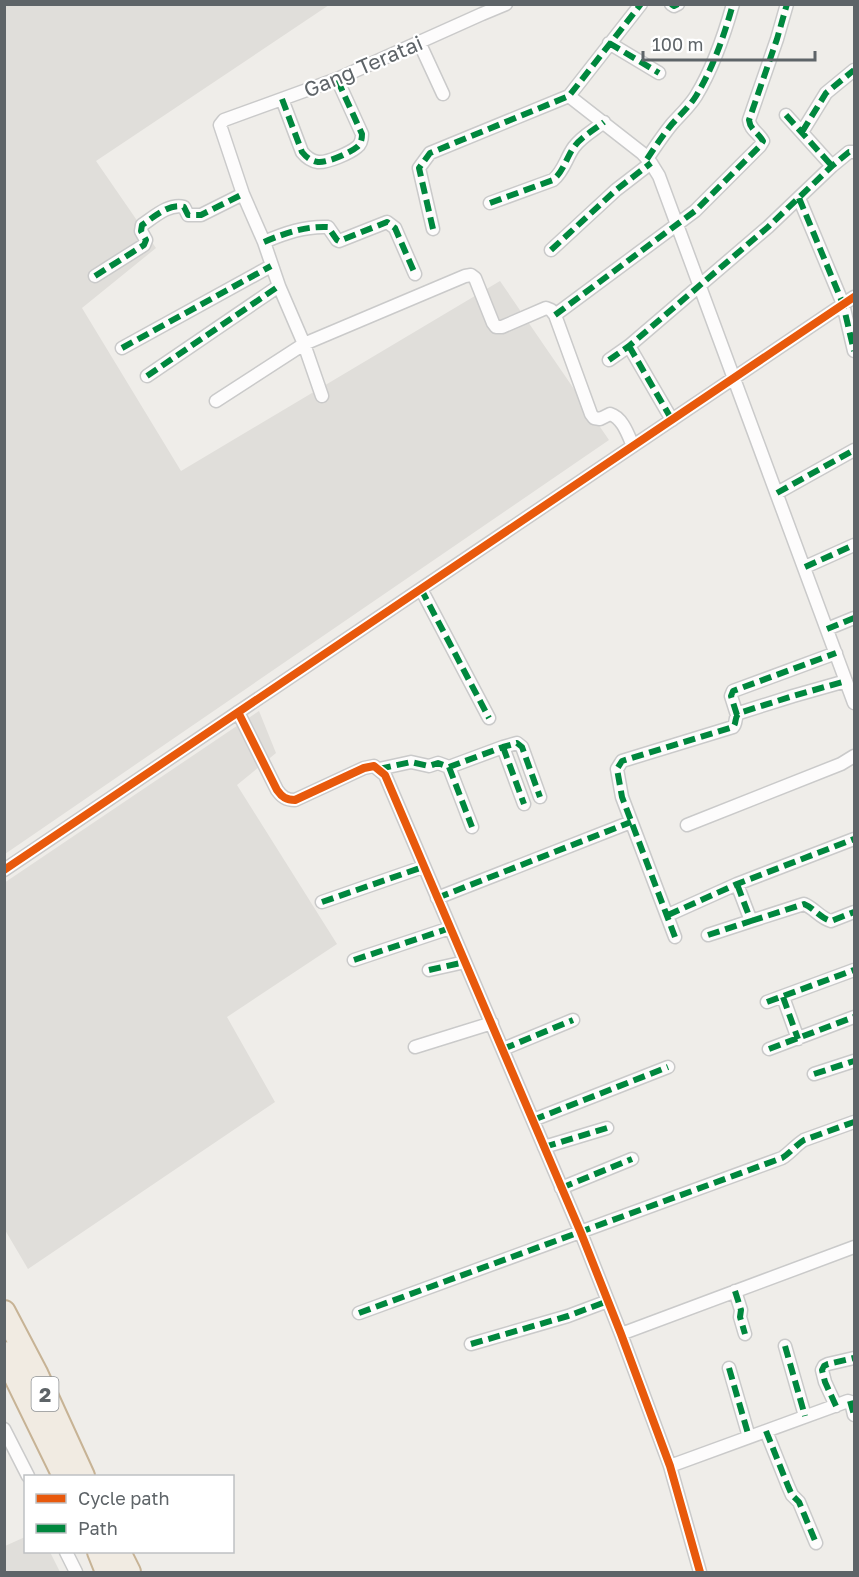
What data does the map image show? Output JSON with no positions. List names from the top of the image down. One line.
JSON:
{"streets":{"highway":["2"],"street":["Gang Teratai"]},"legend":["Cycle path","Path"],"scale_bar":"100 m"}
